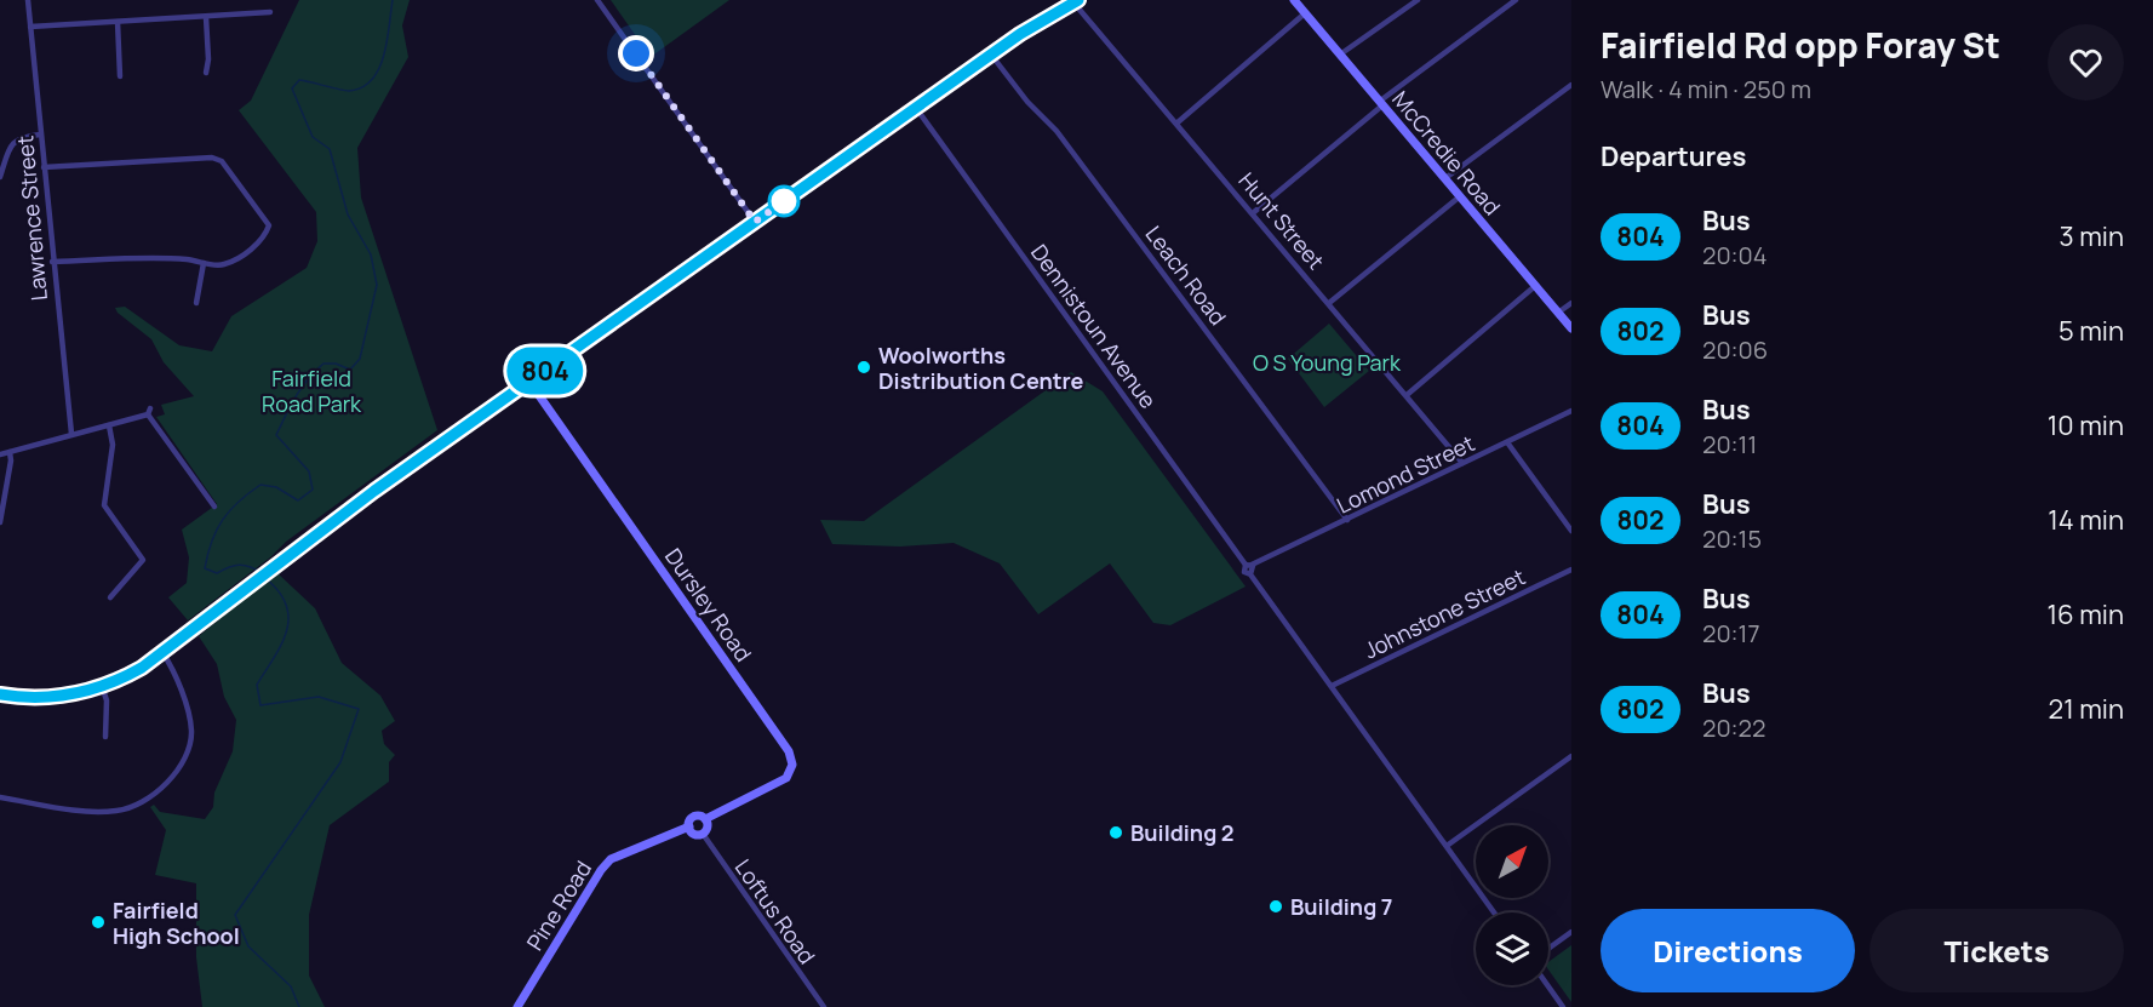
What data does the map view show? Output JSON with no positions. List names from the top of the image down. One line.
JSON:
{"streets":{"main road":["McCredie Road","Dursley Road","Pine Road"],"street":["Lawrence Street","Hunt Street","Leach Road","Dennistoun Avenue","Lomond Street","Johnstone Street","Loftus Road"]},"crossings":[["Hunt Street","Lomond Street"],["Leach Road","Lomond Street"],["Dennistoun Avenue","Lomond Street"],["Dursley Road","Pine Road"],["Dursley Road","Loftus Road"],["Pine Road","Loftus Road"]],"parks":["O S Young Park","Fairfield Road Park"],"places":["Woolworths Distribution Centre","Building 2","Building 7","Fairfield High School"],"lines":["bus line 804"],"north":"top right","page":{"on_map":"804","heading":[["Fairfield Rd opp Foray St","Walk · 4 min · 250 m"],"Departures"],"list":[{"mark":"804","name":"Bus","note":"20:04","value":"3 min"},{"mark":"802","name":"Bus","note":"20:06","value":"5 min"},{"mark":"804","name":"Bus","note":"20:11","value":"10 min"},{"mark":"802","name":"Bus","note":"20:15","value":"14 min"},{"mark":"804","name":"Bus","note":"20:17","value":"16 min"},{"mark":"802","name":"Bus","note":"20:22","value":"21 min"}],"buttons":["Directions","Tickets"]}}
